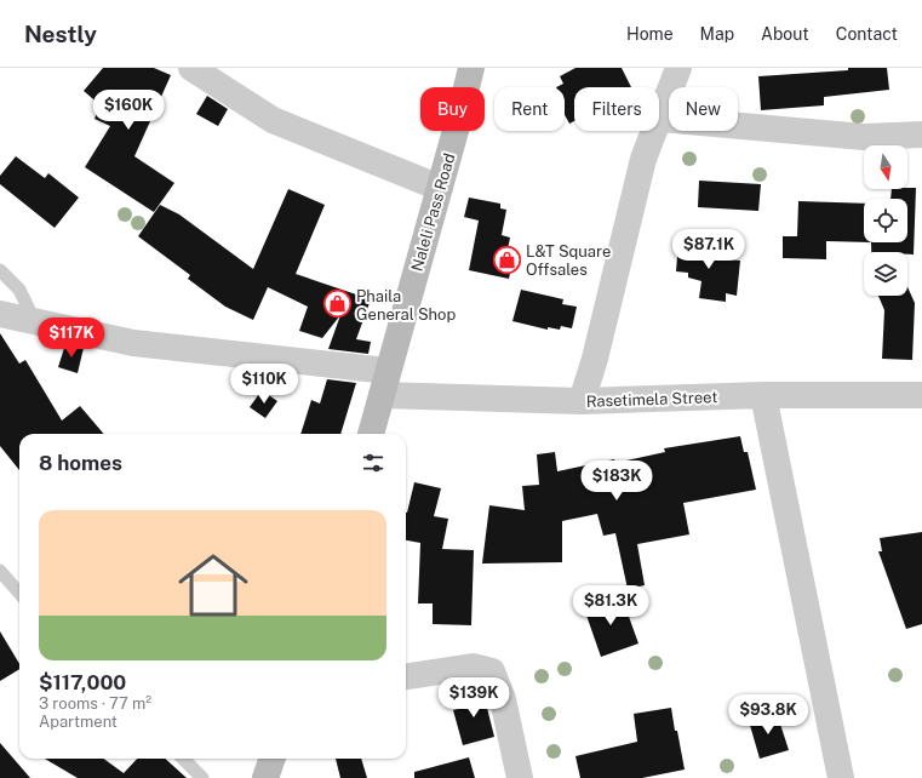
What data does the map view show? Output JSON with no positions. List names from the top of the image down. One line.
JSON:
{"streets":{"main road":["Naleli Pass Road"],"street":["Rasetimela Street"]},"crossings":[["Naleli Pass Road","Rasetimela Street"]],"places":{"shop":["L&T Square Offsales","Phaila General Shop"]},"north":"bottom","page":{"header":"Nestly","nav":["Home","Map","About","Contact"],"chip":["Buy","Rent","Filters","New"],"price":["$160K","$87.1K","$117K","$110K","$183K","$81.3K","$139K","$93.8K"],"heading":"8 homes","list":[{"name":"$117,000","note":"3 rooms · 77 m² · Apartment"}]}}
